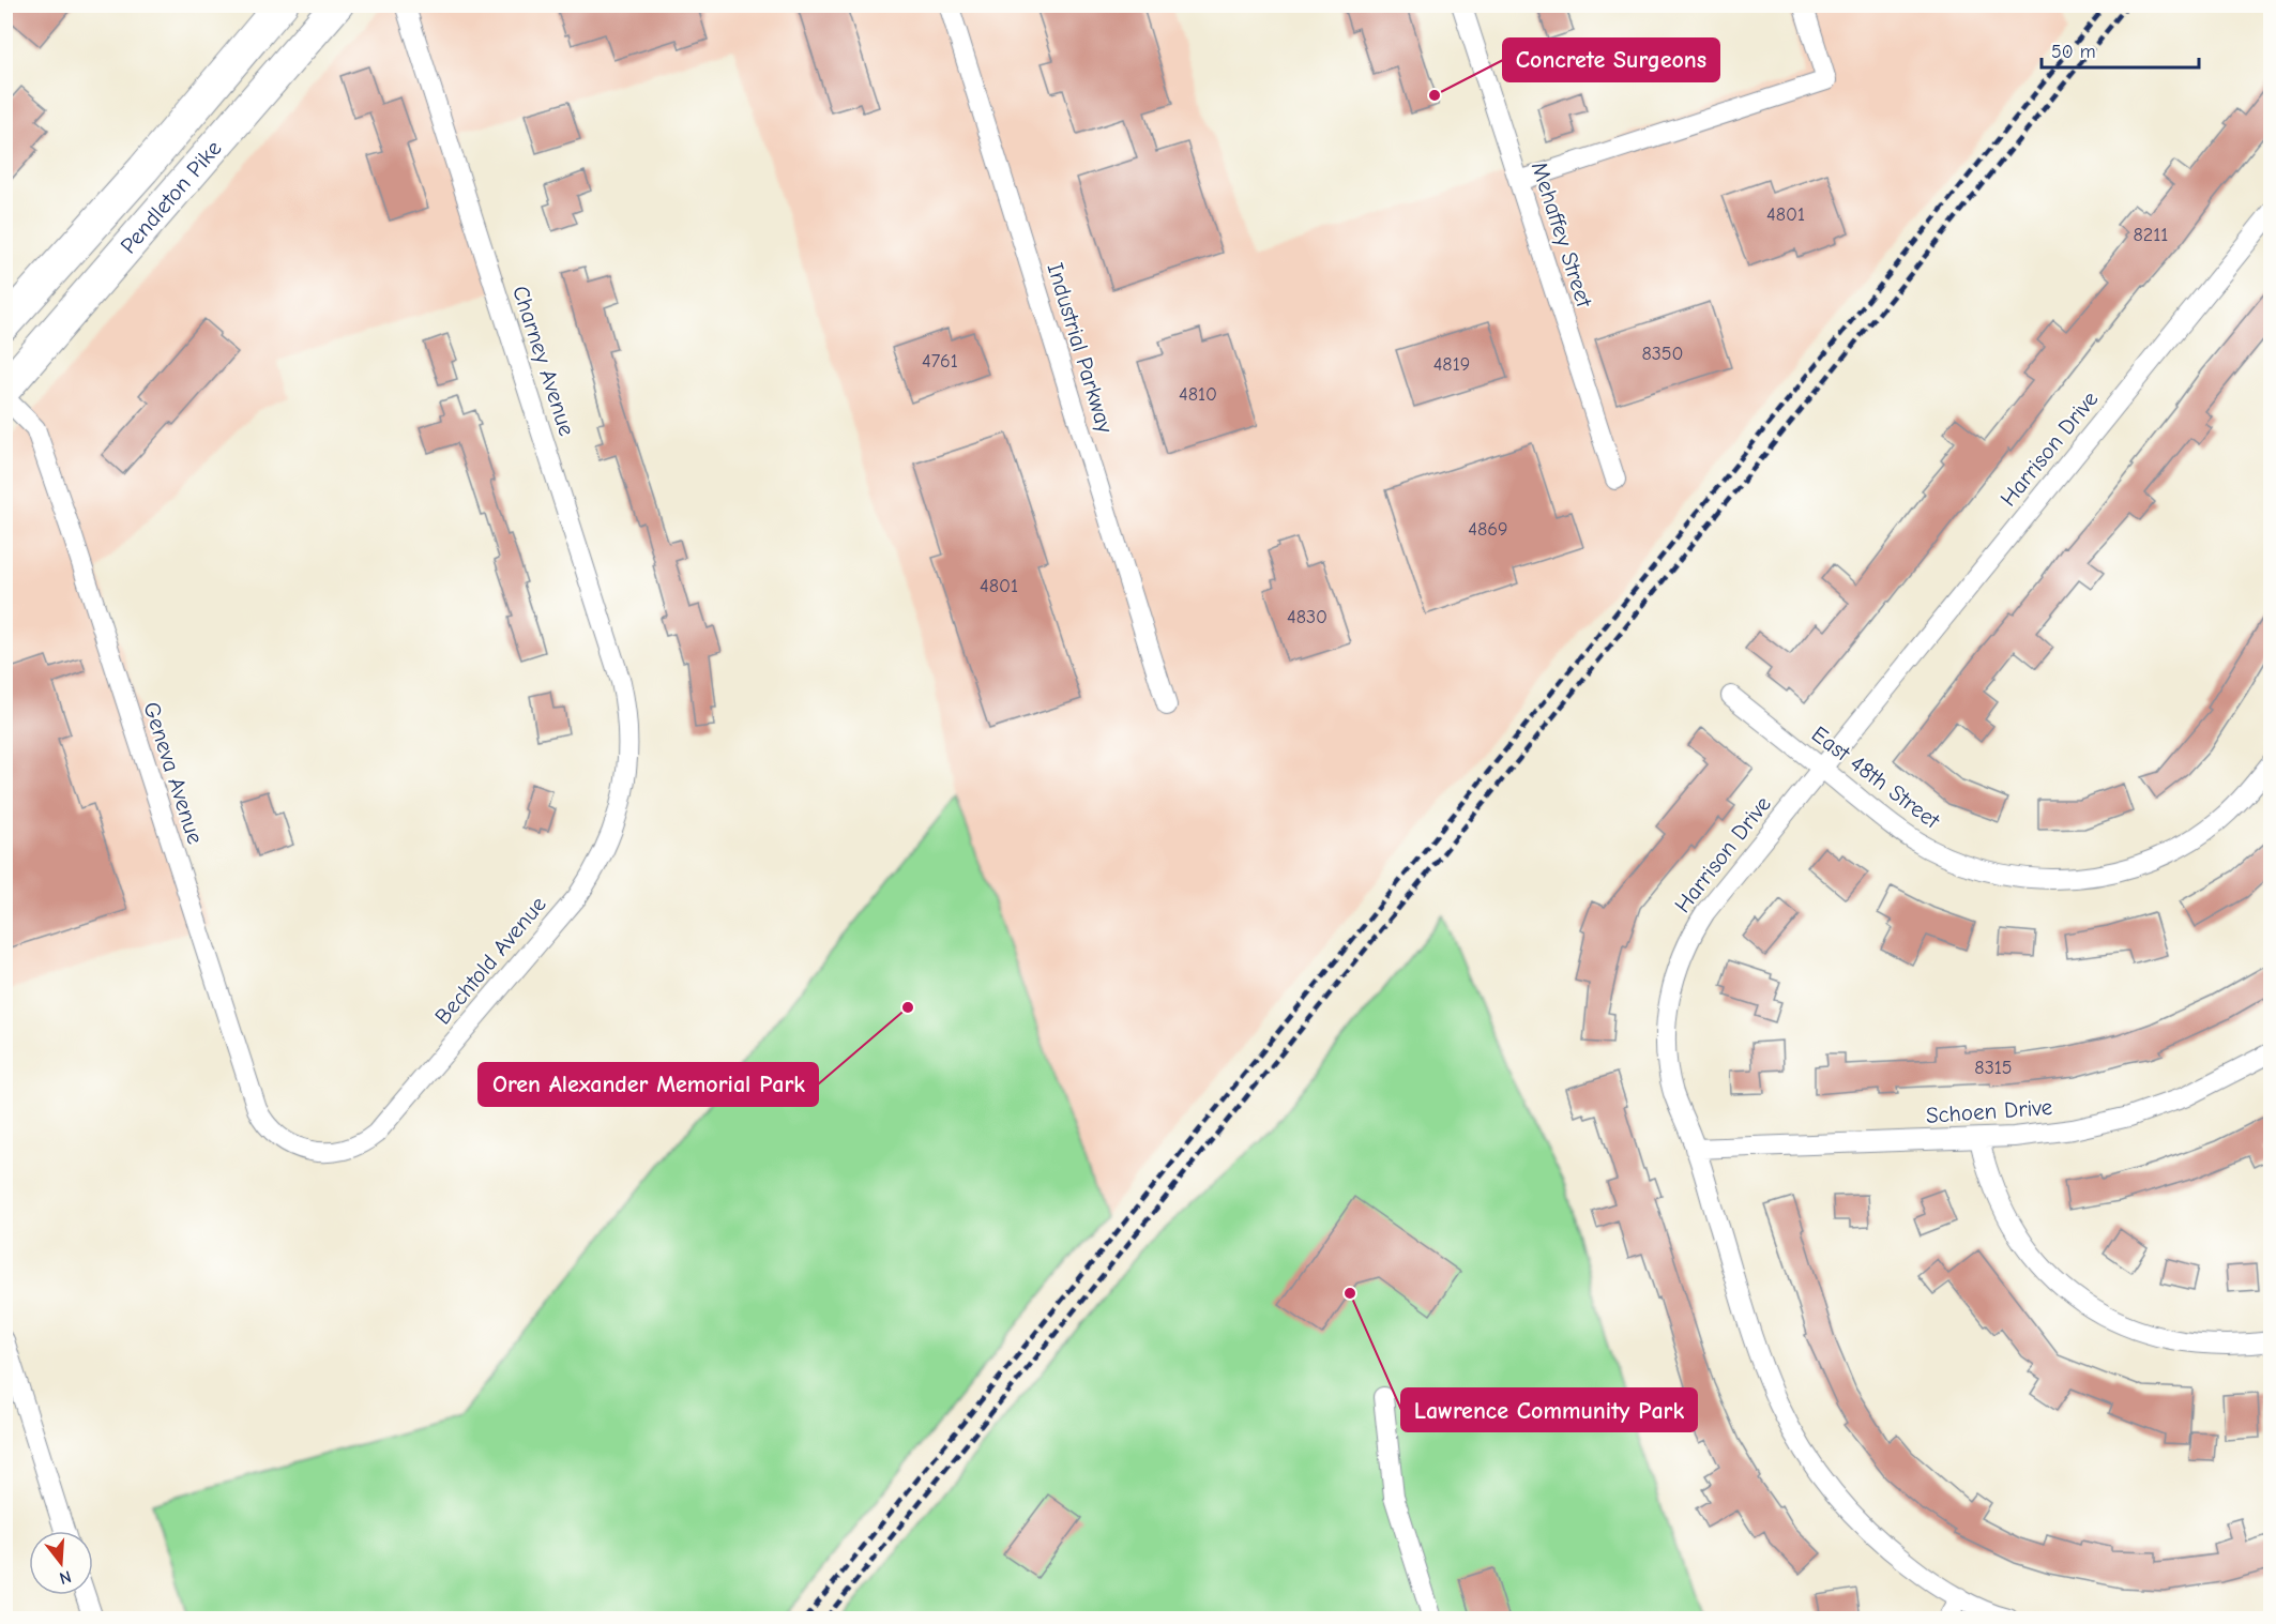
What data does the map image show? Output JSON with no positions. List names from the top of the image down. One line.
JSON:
{"streets":{"main road":["Pendleton Pike"],"street":["Mehaffey Street","Industrial Parkway","Charney Avenue","Harrison Drive","Geneva Avenue","East 48th Street","Bechtold Avenue","Schoen Drive"]},"crossings":[["Charney Avenue","Bechtold Avenue"],["Harrison Drive","East 48th Street"],["Harrison Drive","Schoen Drive"],["Geneva Avenue","Bechtold Avenue"]],"places":["Concrete Surgeons","Oren Alexander Memorial Park","Lawrence Community Park"],"house_numbers":["4801","8211","8350","4761","4819","4810","4869","4801","4830","8315"],"scale_bar":"50 m","north":"bottom"}
